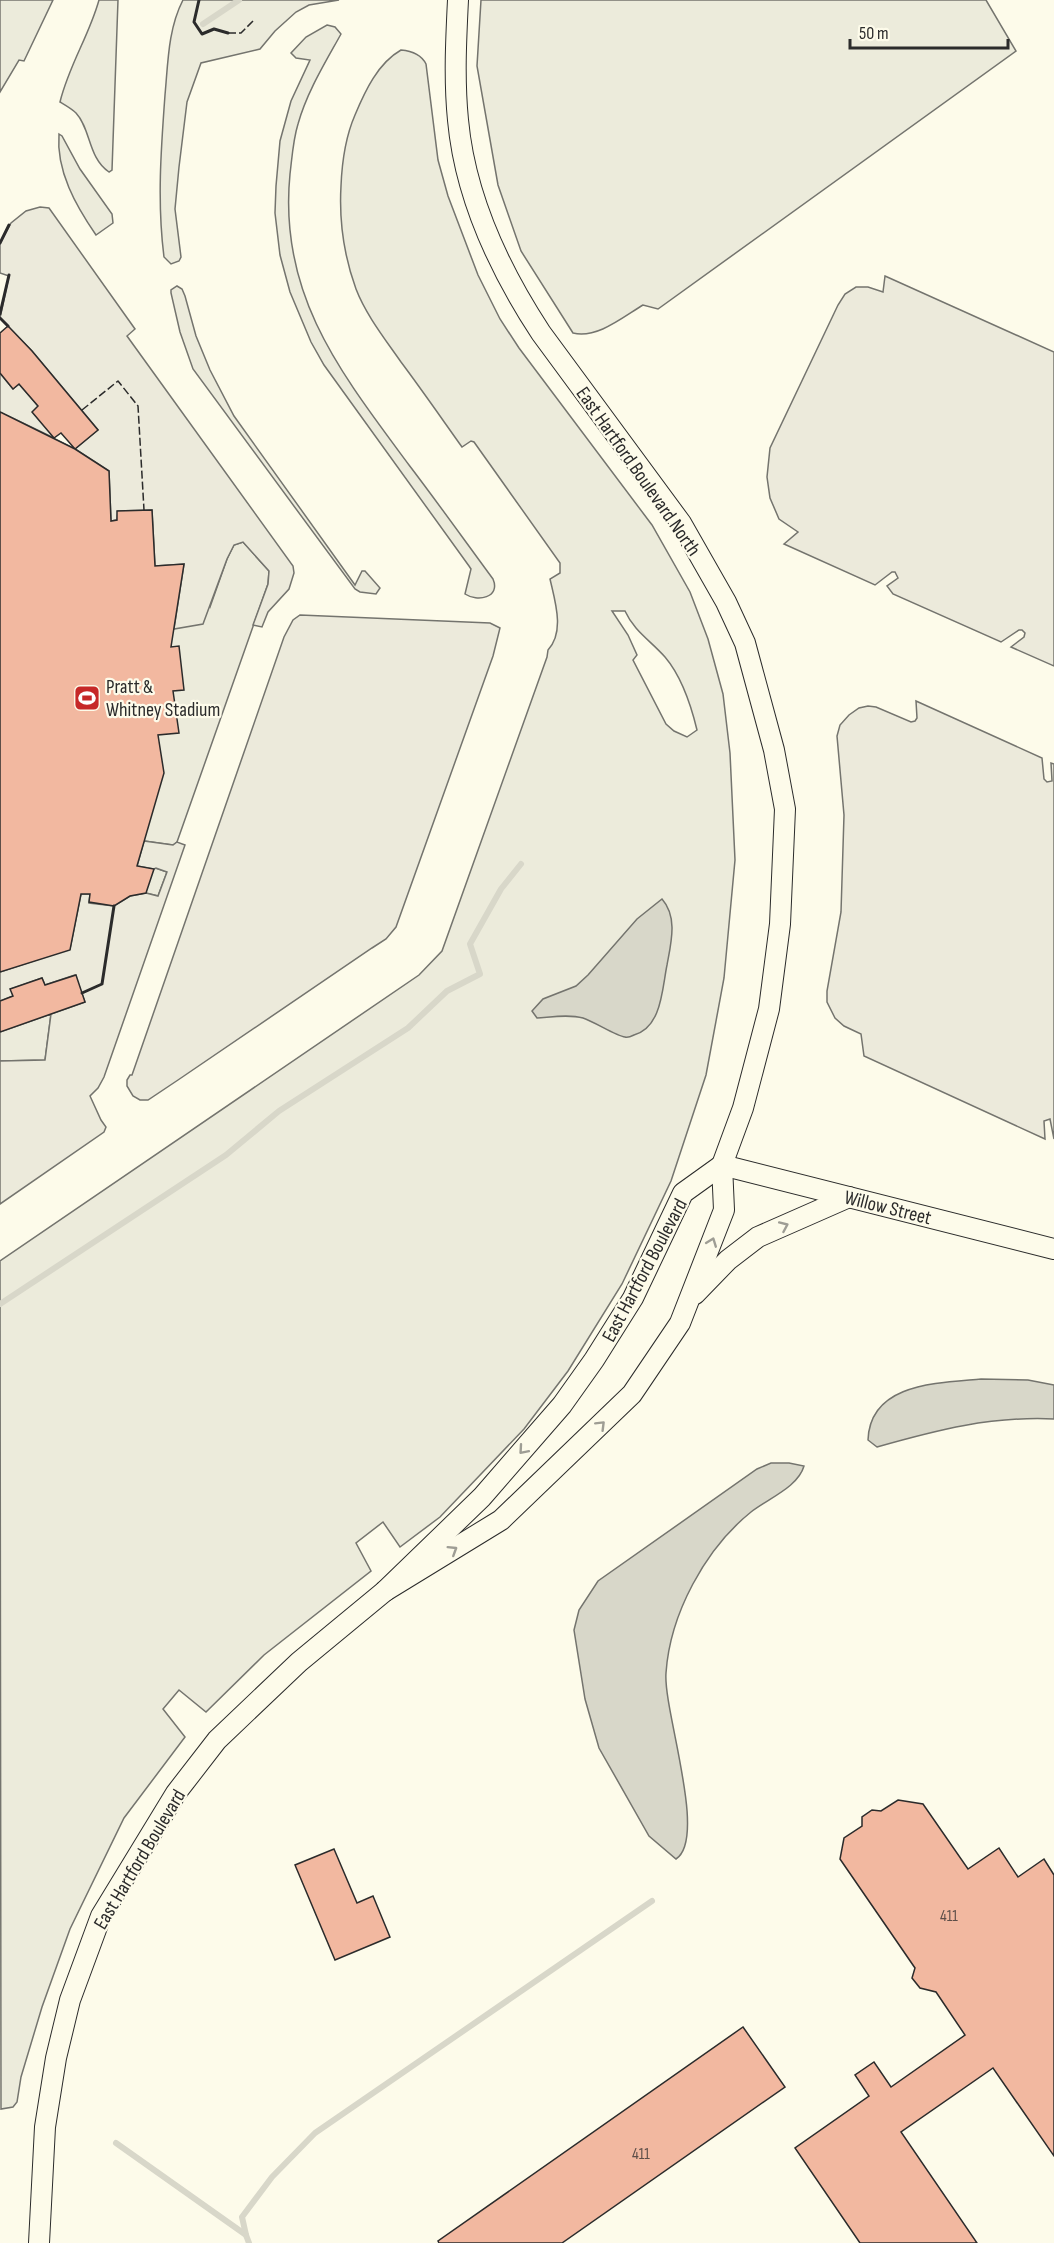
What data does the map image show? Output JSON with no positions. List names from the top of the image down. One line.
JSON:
{"streets":{"street":["East Hartford Boulevard North","Willow Street","East Hartford Boulevard"]},"crossings":[["East Hartford Boulevard North","Willow Street"],["East Hartford Boulevard North","East Hartford Boulevard"],["Willow Street","East Hartford Boulevard"]],"places":{"sports":["Pratt & Whitney Stadium"]},"house_numbers":["411","411"],"scale_bar":"50 m"}
